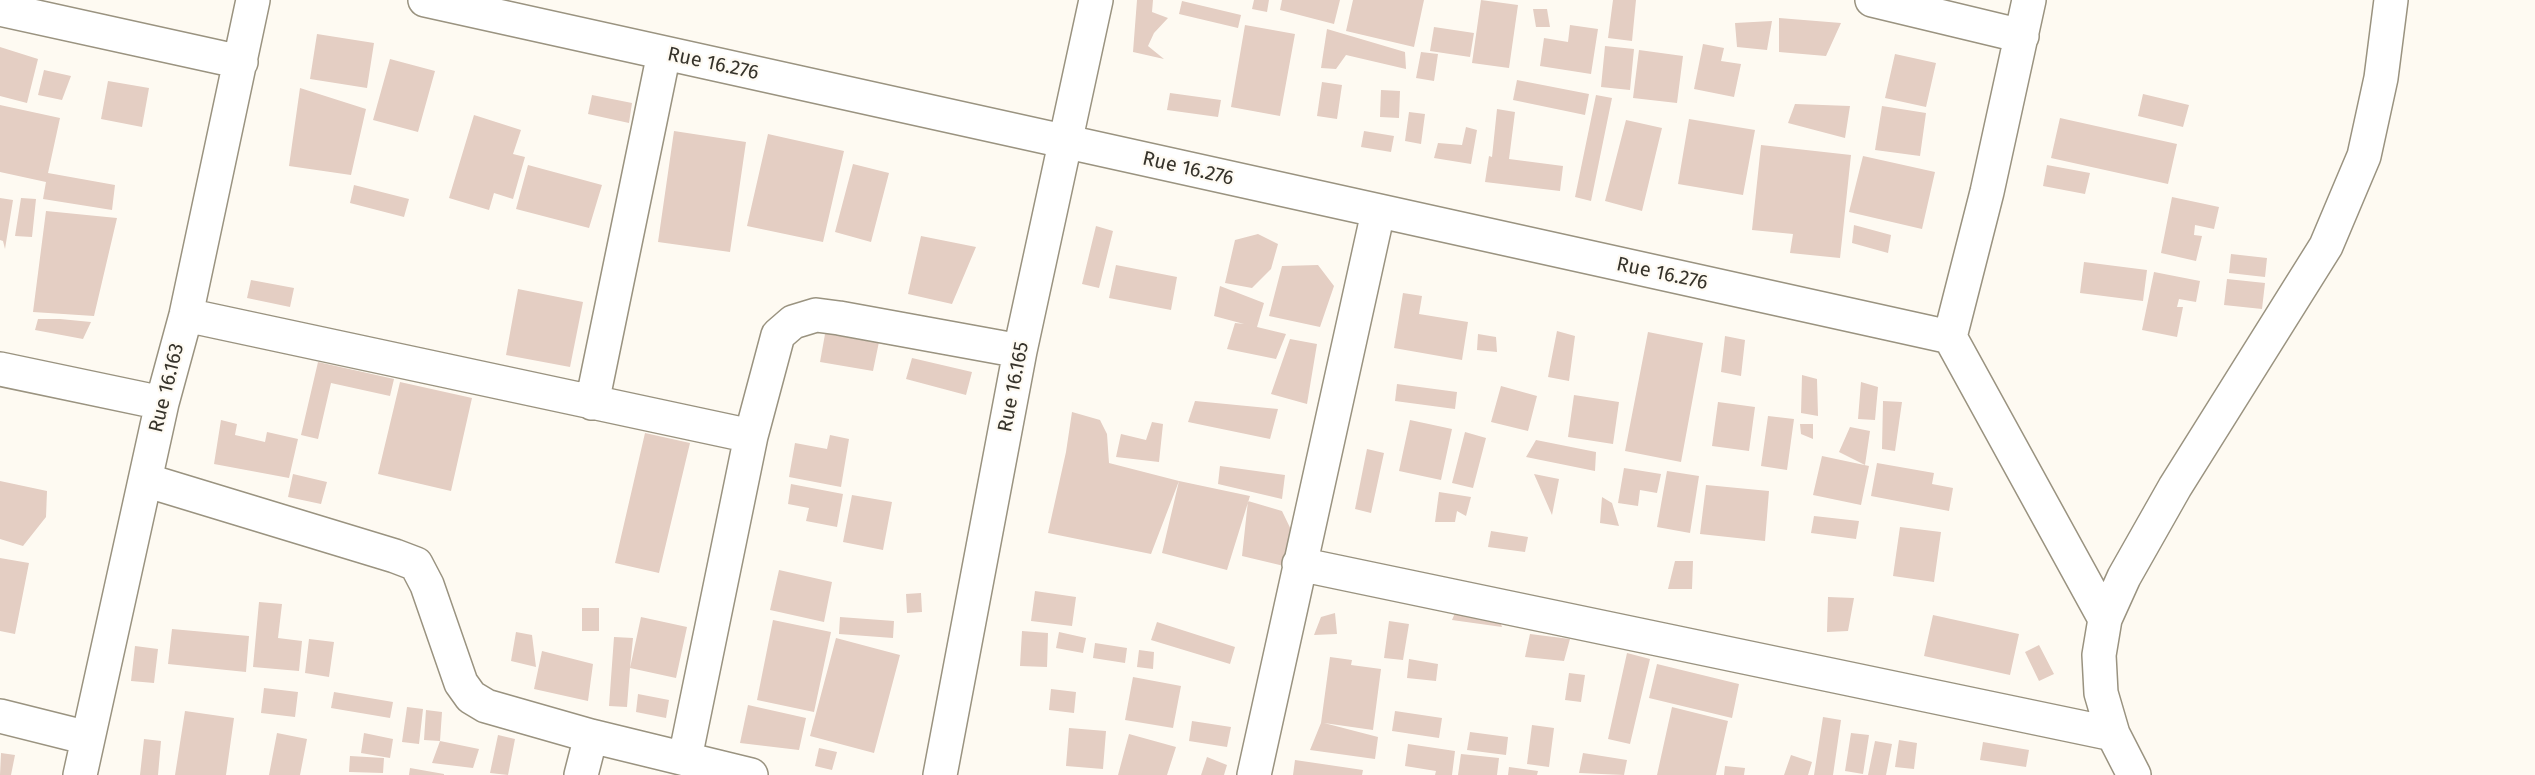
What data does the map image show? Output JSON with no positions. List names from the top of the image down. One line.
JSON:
{"streets":{"street":["Rue 16.276","Rue 16.165","Rue 16.163"]},"crossings":[["Rue 16.276","Rue 16.165"]]}
